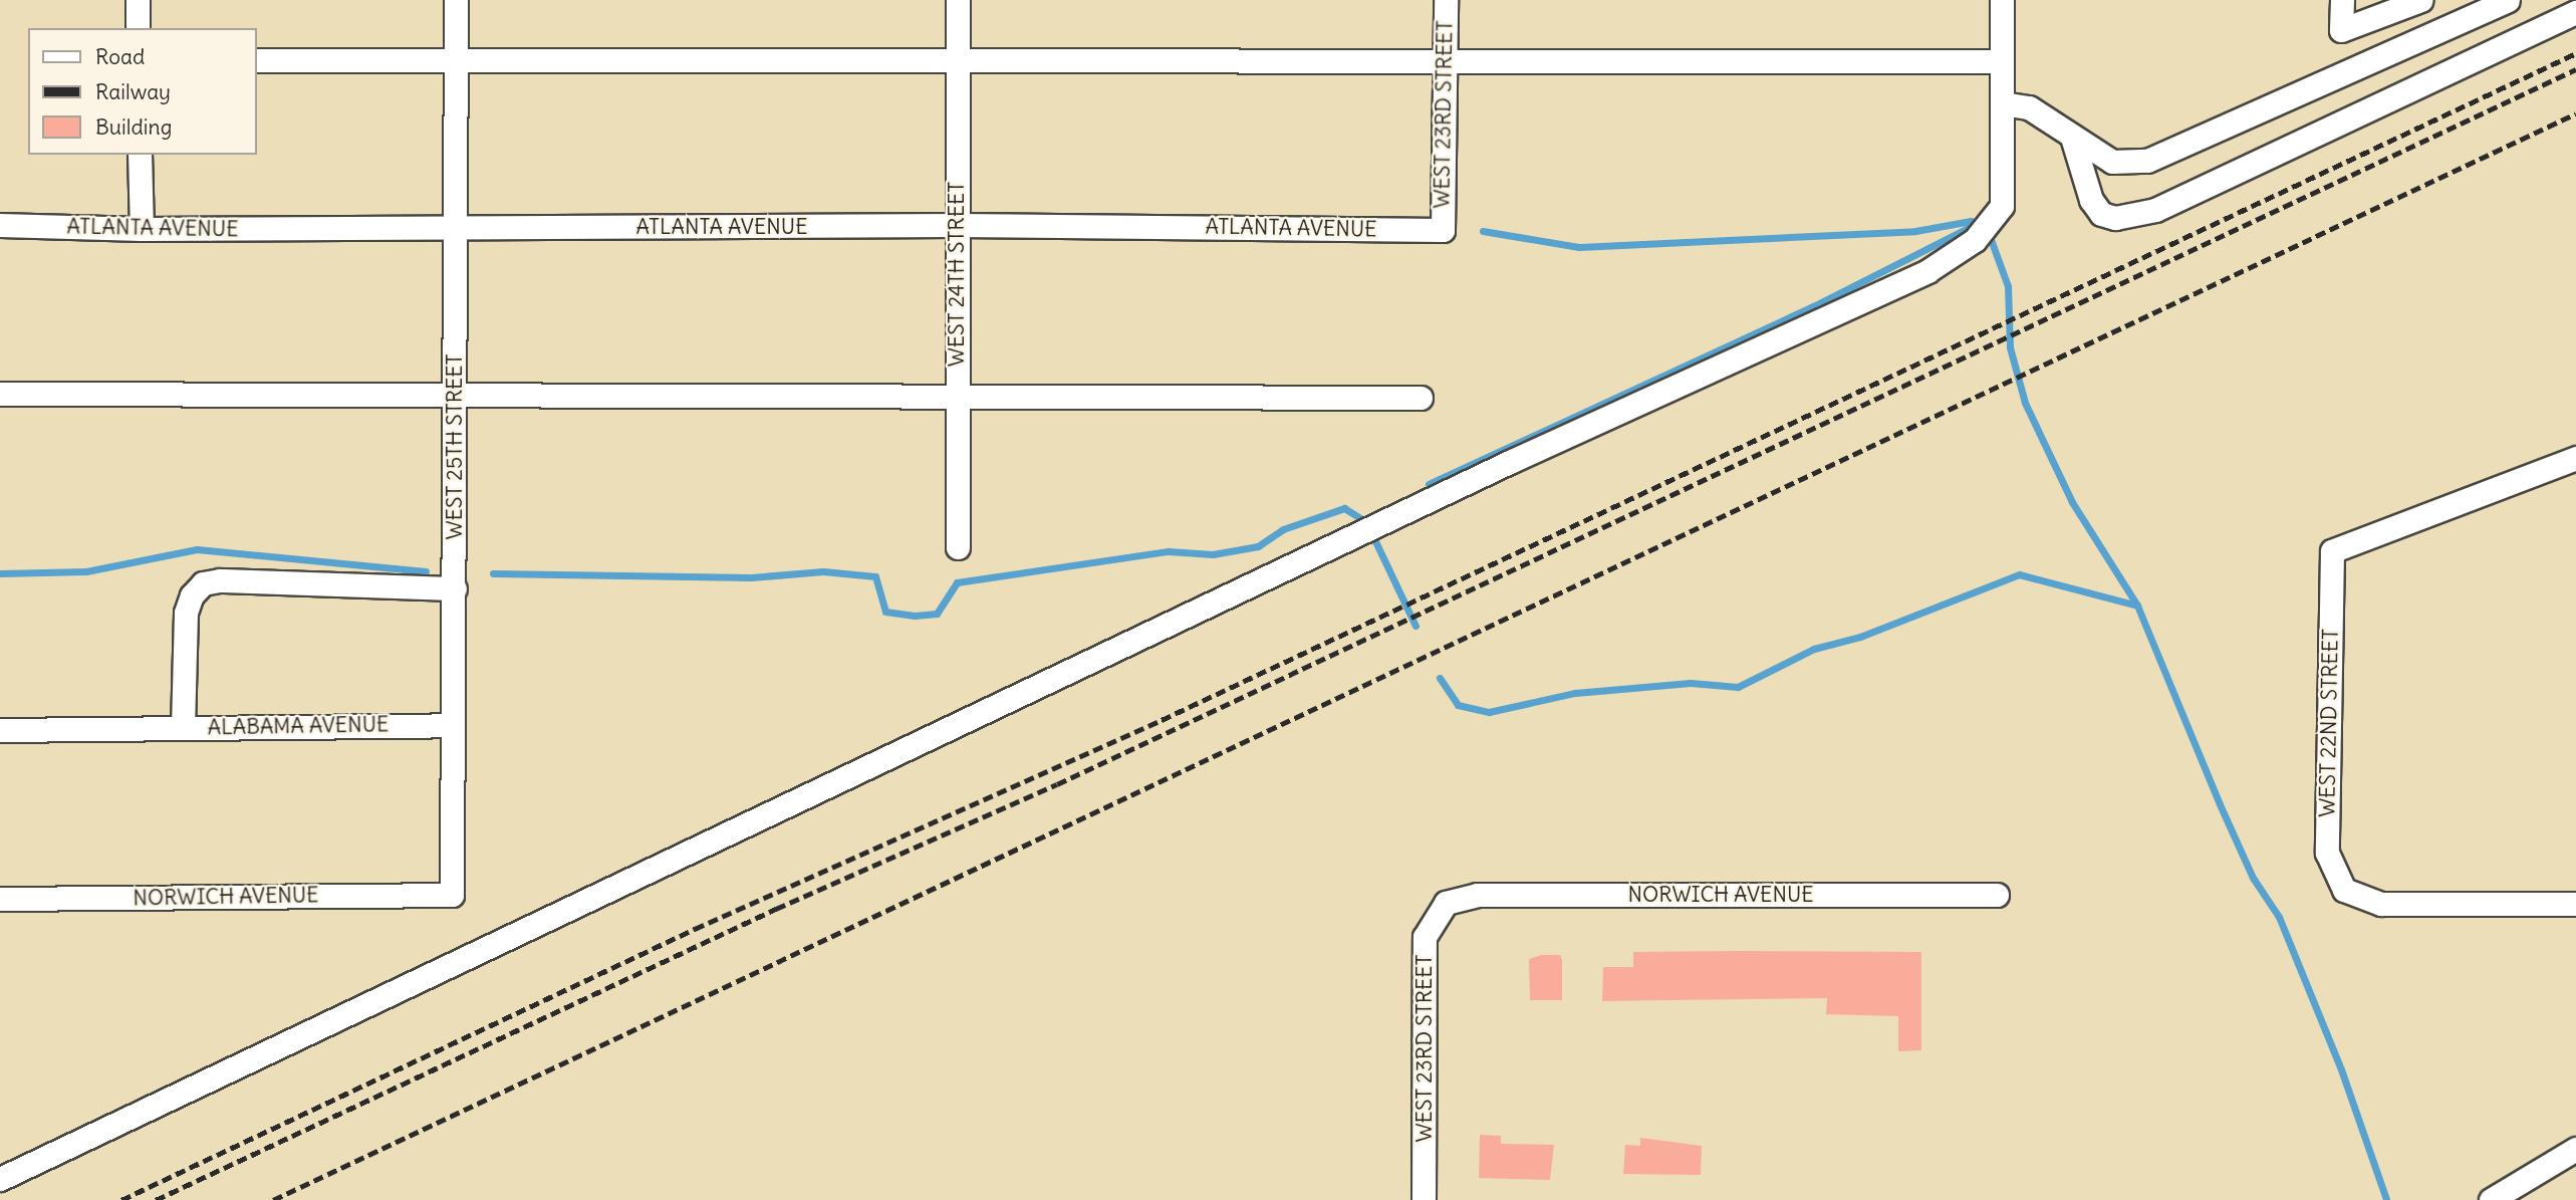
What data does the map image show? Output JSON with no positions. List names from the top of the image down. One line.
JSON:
{"streets":{"street":["WEST 23RD STREET","ATLANTA AVENUE","WEST 24TH STREET","WEST 25TH STREET","WEST 22ND STREET","ALABAMA AVENUE","NORWICH AVENUE"]},"crossings":[["WEST 23RD STREET","ATLANTA AVENUE"],["WEST 23RD STREET","NORWICH AVENUE"],["ATLANTA AVENUE","WEST 24TH STREET"],["ATLANTA AVENUE","WEST 25TH STREET"],["WEST 25TH STREET","ALABAMA AVENUE"],["WEST 25TH STREET","NORWICH AVENUE"]],"legend":["Road","Railway","Building"]}
